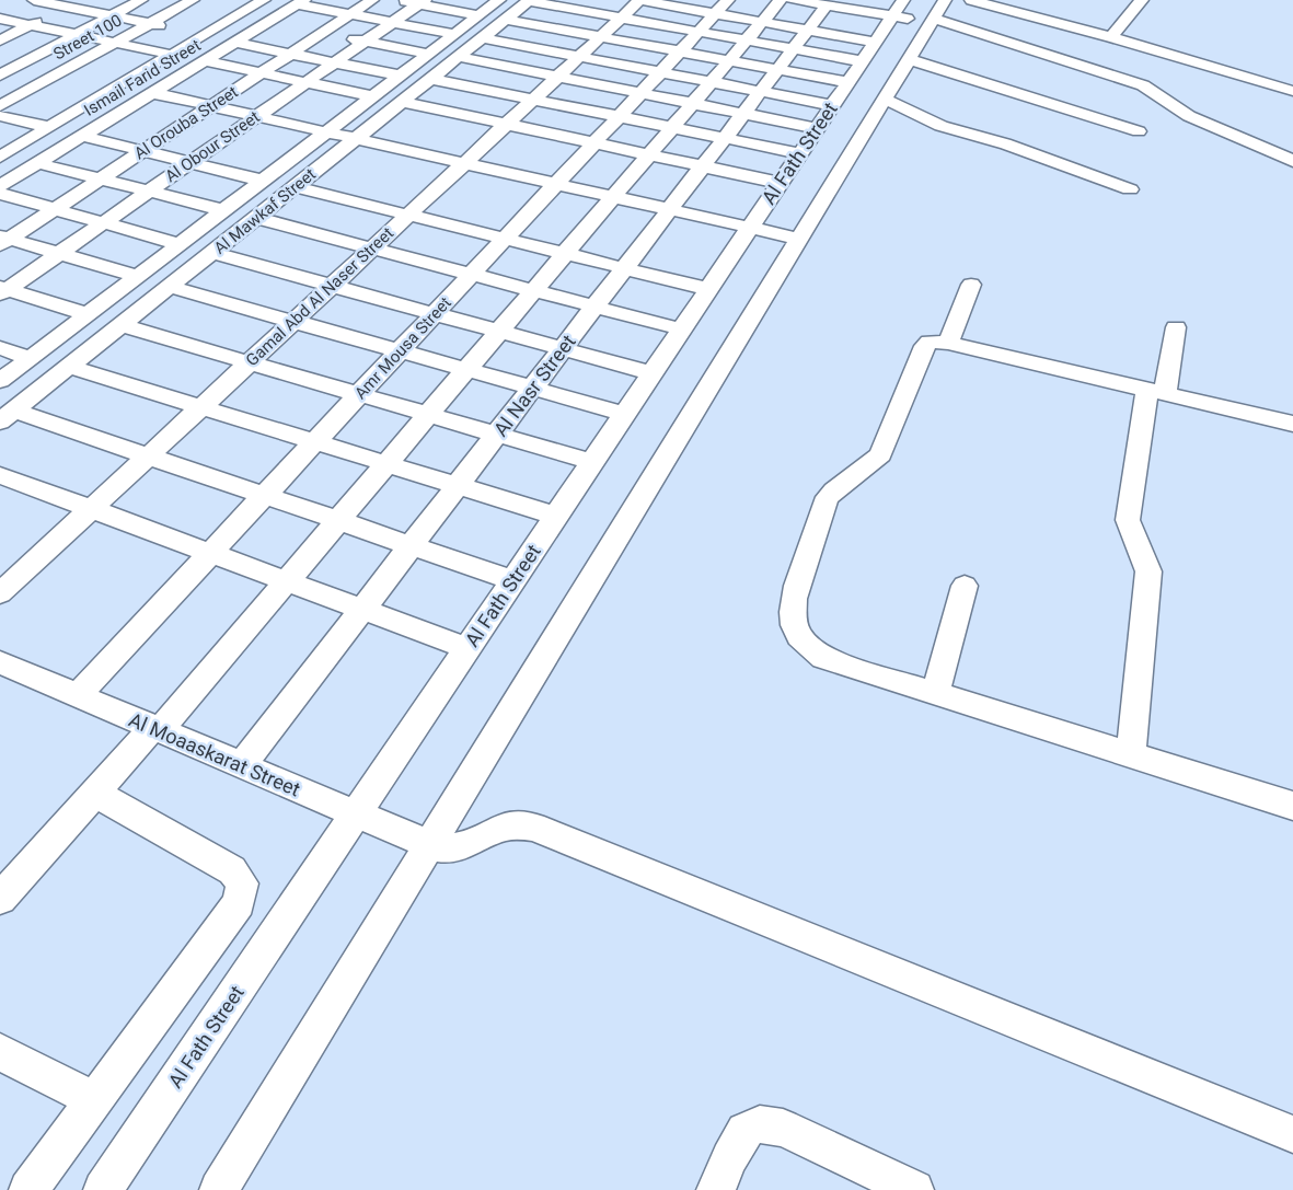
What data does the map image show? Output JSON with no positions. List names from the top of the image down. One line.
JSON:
{"streets":{"street":["Street 100","Ismail Farid Street","Al Orouba Street","Al Obour Street","Al Fath Street","Al Mawkaf Street","Gamal Abd Al Naser Street","Amr Mousa Street","Al Nasr Street","Al Moaaskarat Street"]},"crossings":[["Al Fath Street","Al Moaaskarat Street"],["Amr Mousa Street","Al Moaaskarat Street"],["Al Nasr Street","Al Moaaskarat Street"]]}
